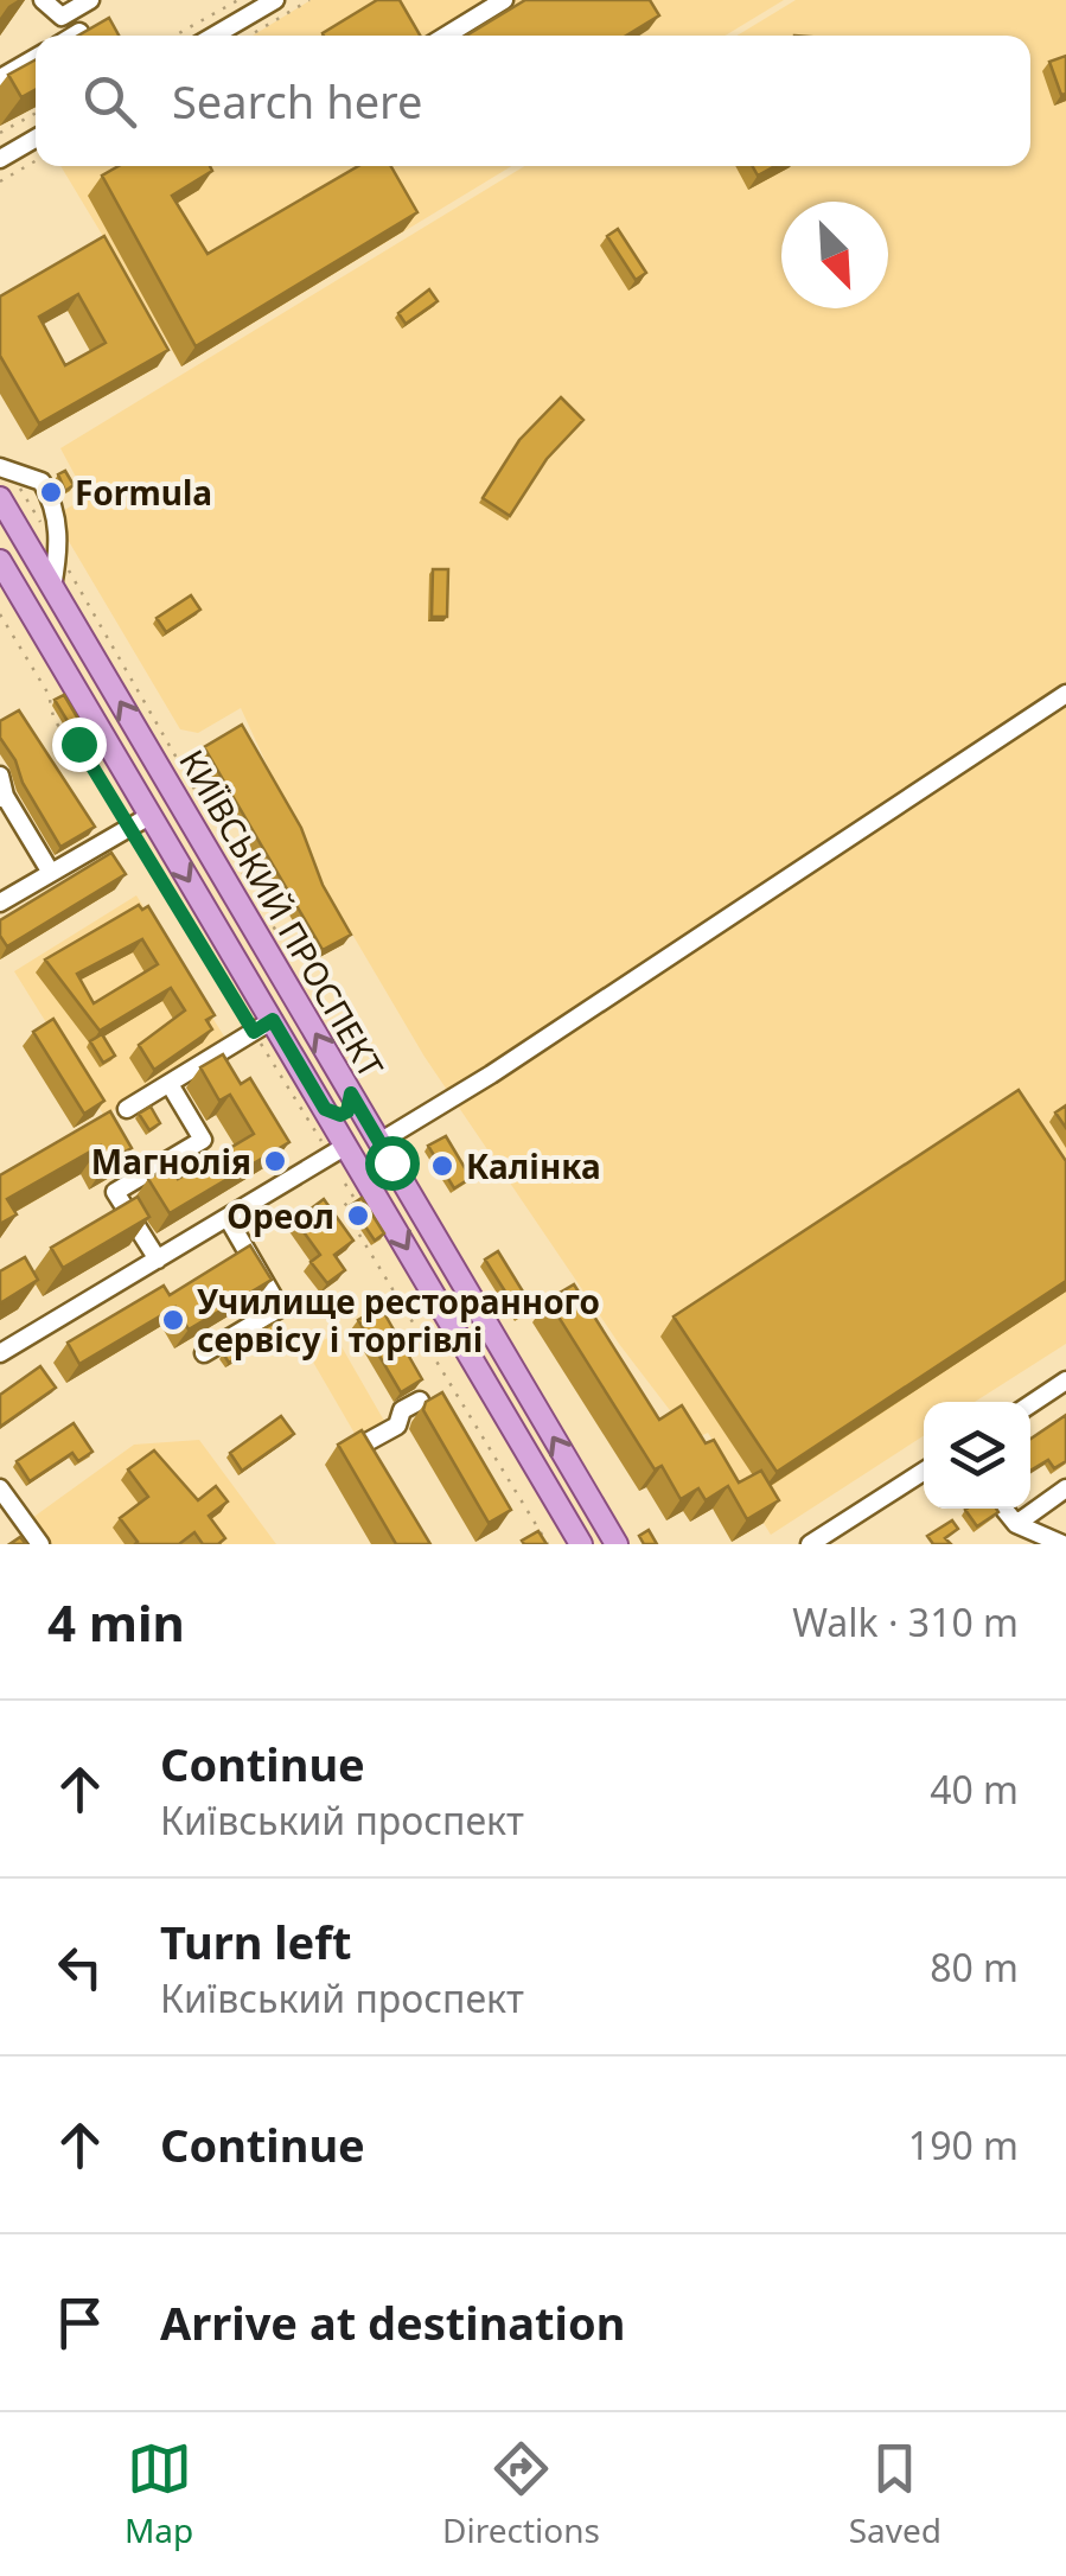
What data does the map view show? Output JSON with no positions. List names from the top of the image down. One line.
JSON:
{"streets":{"main road":["КИЇВСЬКИЙ ПРОСПЕКТ"]},"places":["Formula","Магнолія","Калінка","Ореол","Училище ресторанного сервісу і торгівлі"],"north":"bottom right","page":{"search":"Search here","heading":["4 min","Walk · 310 m"],"list":[["Continue","Київський проспект","40 m"],["Turn left","Київський проспект","80 m"],["Continue","190 m"],"Arrive at destination"],"nav":["Map","Directions","Saved"]}}
